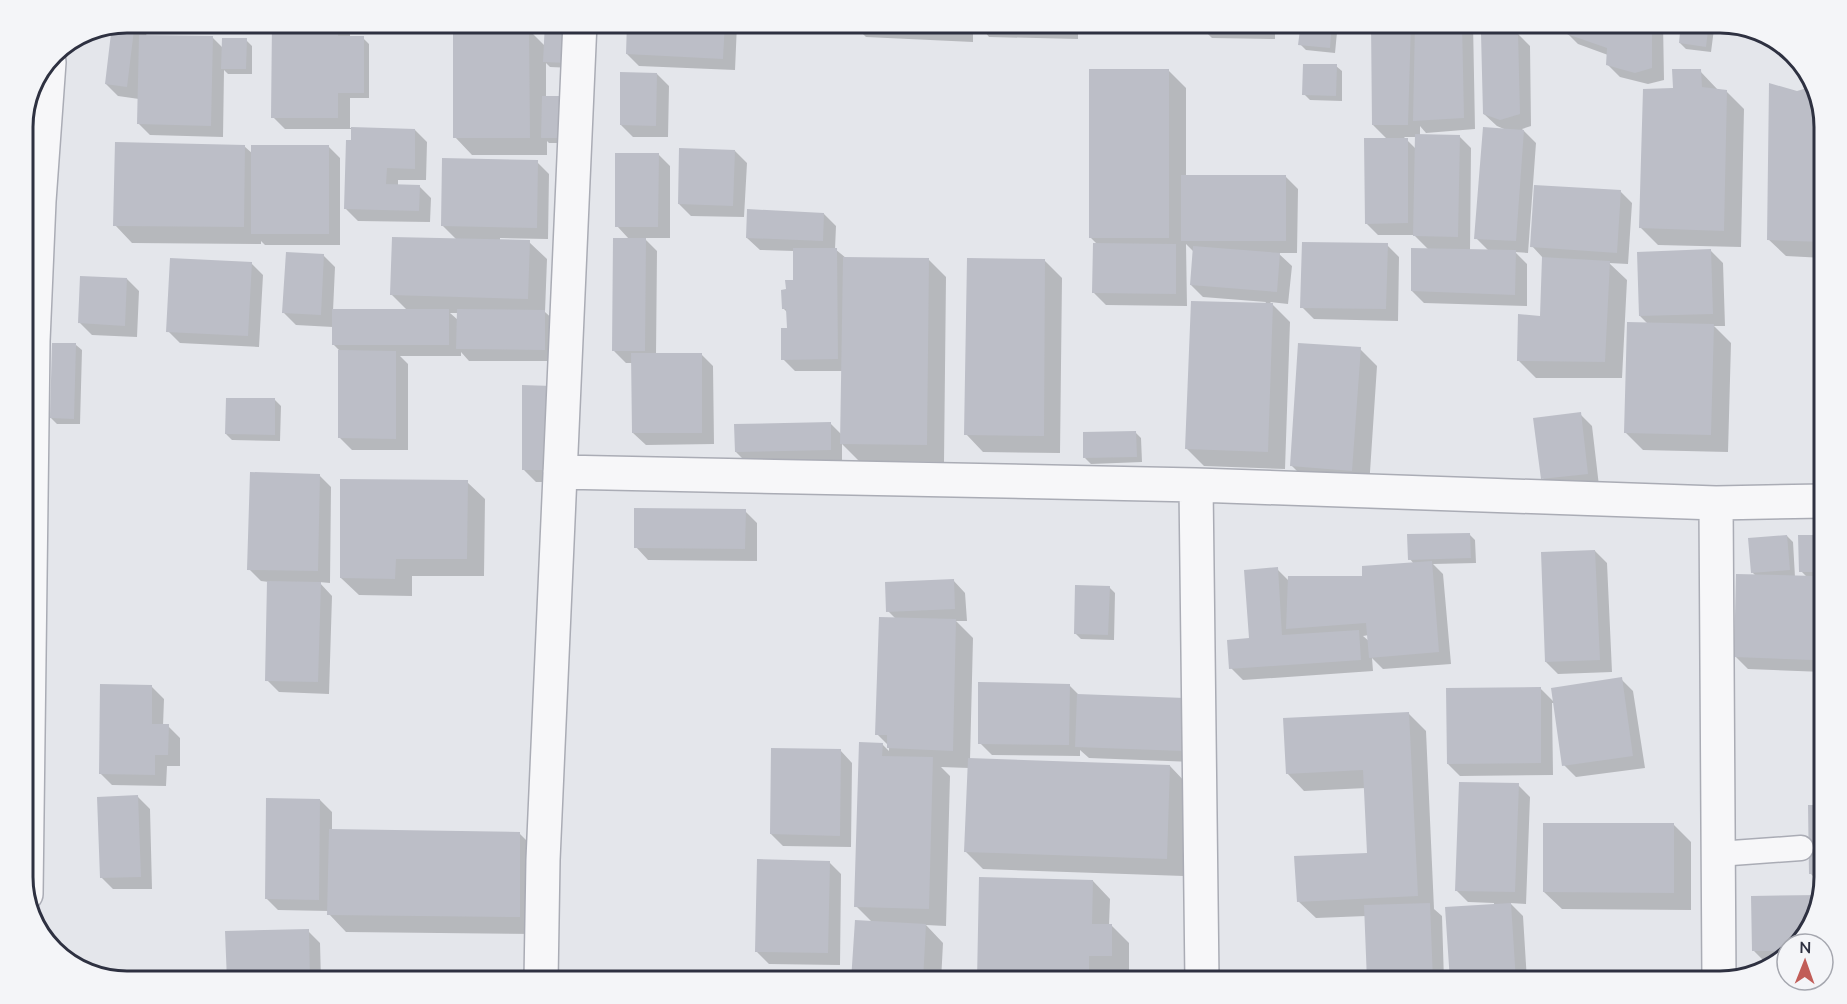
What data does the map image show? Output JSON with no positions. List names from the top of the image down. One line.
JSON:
{"north":"top"}
